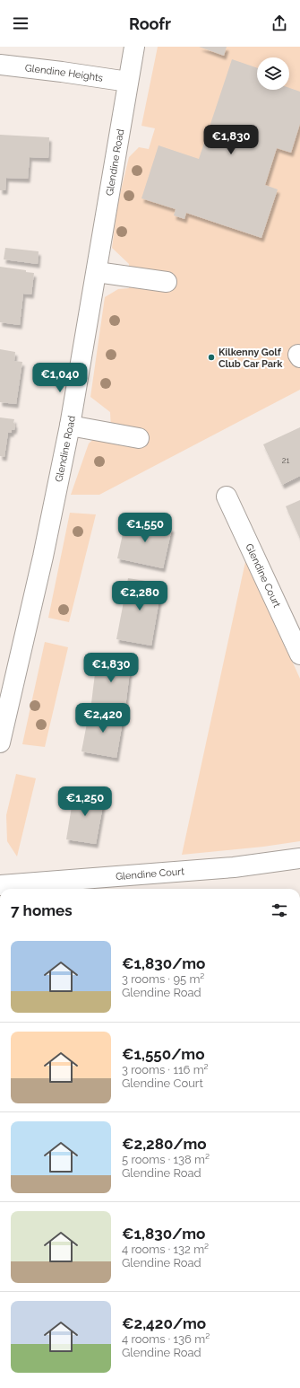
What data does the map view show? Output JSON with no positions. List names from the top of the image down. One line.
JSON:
{"streets":{"street":["Glendine Heights","Glendine Road","Glendine Court"]},"crossings":[["Glendine Heights","Glendine Road"]],"places":["Kilkenny Golf Club Car Park"],"house_numbers":["21"],"page":{"header":"Roofr","price":["€1,830","€1,040","€1,550","€2,280","€1,830","€2,420","€1,250"],"heading":"7 homes","list":[{"name":"€1,830/mo","note":"3 rooms · 95 m² · Glendine Road"},{"name":"€1,550/mo","note":"3 rooms · 116 m² · Glendine Court"},{"name":"€2,280/mo","note":"5 rooms · 138 m² · Glendine Road"},{"name":"€1,830/mo","note":"4 rooms · 132 m² · Glendine Road"},{"name":"€2,420/mo","note":"4 rooms · 136 m² · Glendine Road"}]}}
